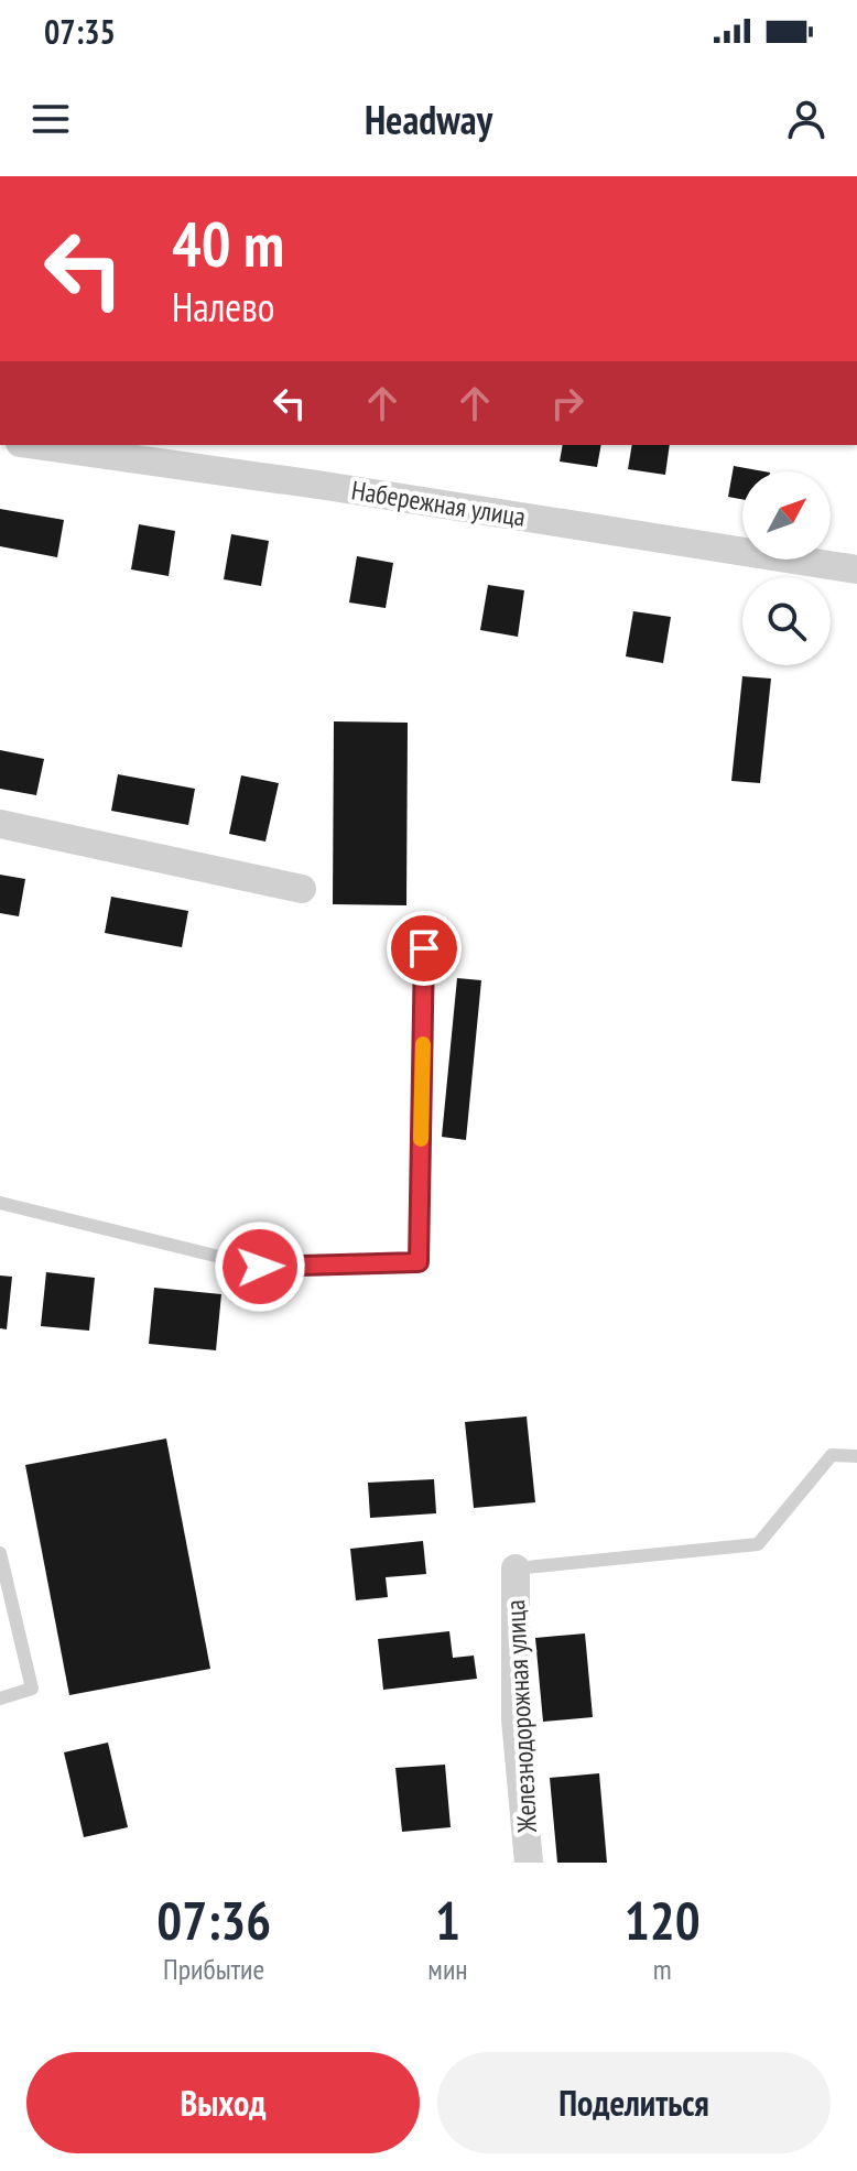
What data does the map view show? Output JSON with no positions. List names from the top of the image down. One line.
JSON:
{"streets":{"street":["Набережная улица","Железнодорожная улица"]},"north":"top right","page":{"status":"07:35","header":"Headway","turn":["40 m","Налево"],"eta":["07:36","Прибытие","1","мин","120","m"],"buttons":["Выход","Поделиться"]}}
